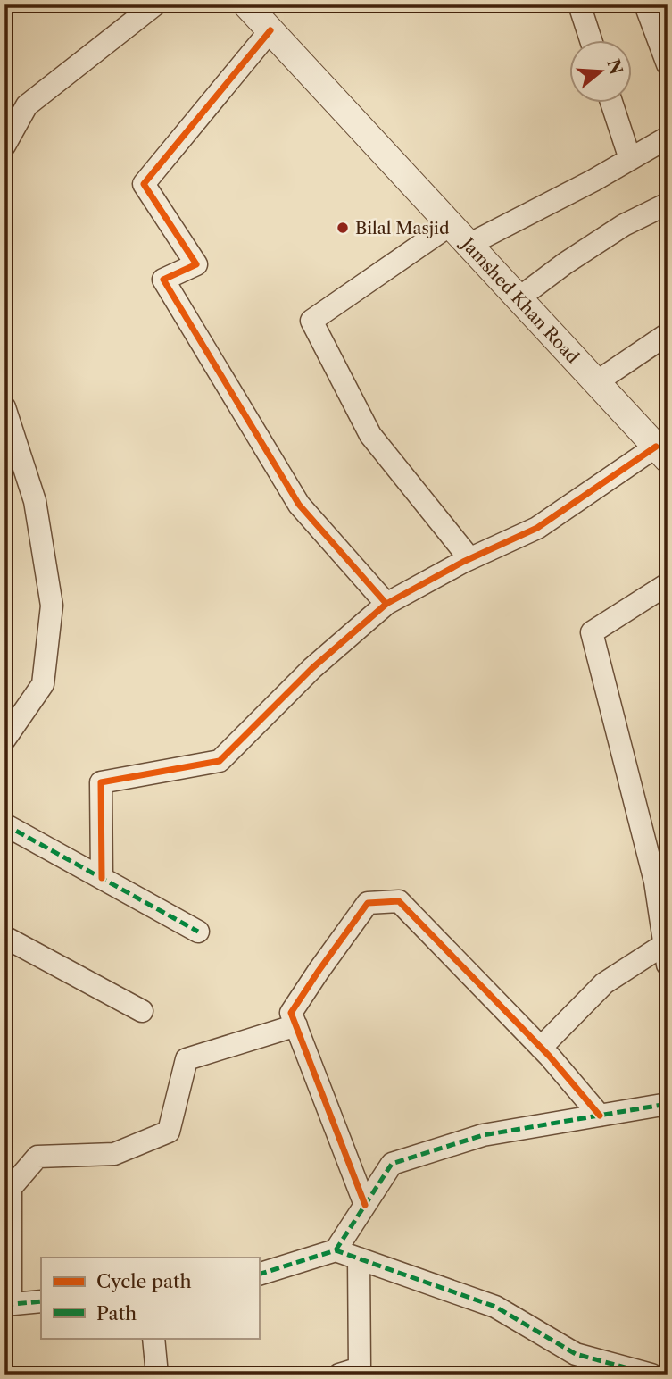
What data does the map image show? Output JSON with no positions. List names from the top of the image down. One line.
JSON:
{"streets":{"street":["Jamshed Khan Road"]},"places":["Bilal Masjid"],"legend":["Cycle path","Path"],"north":"right"}
